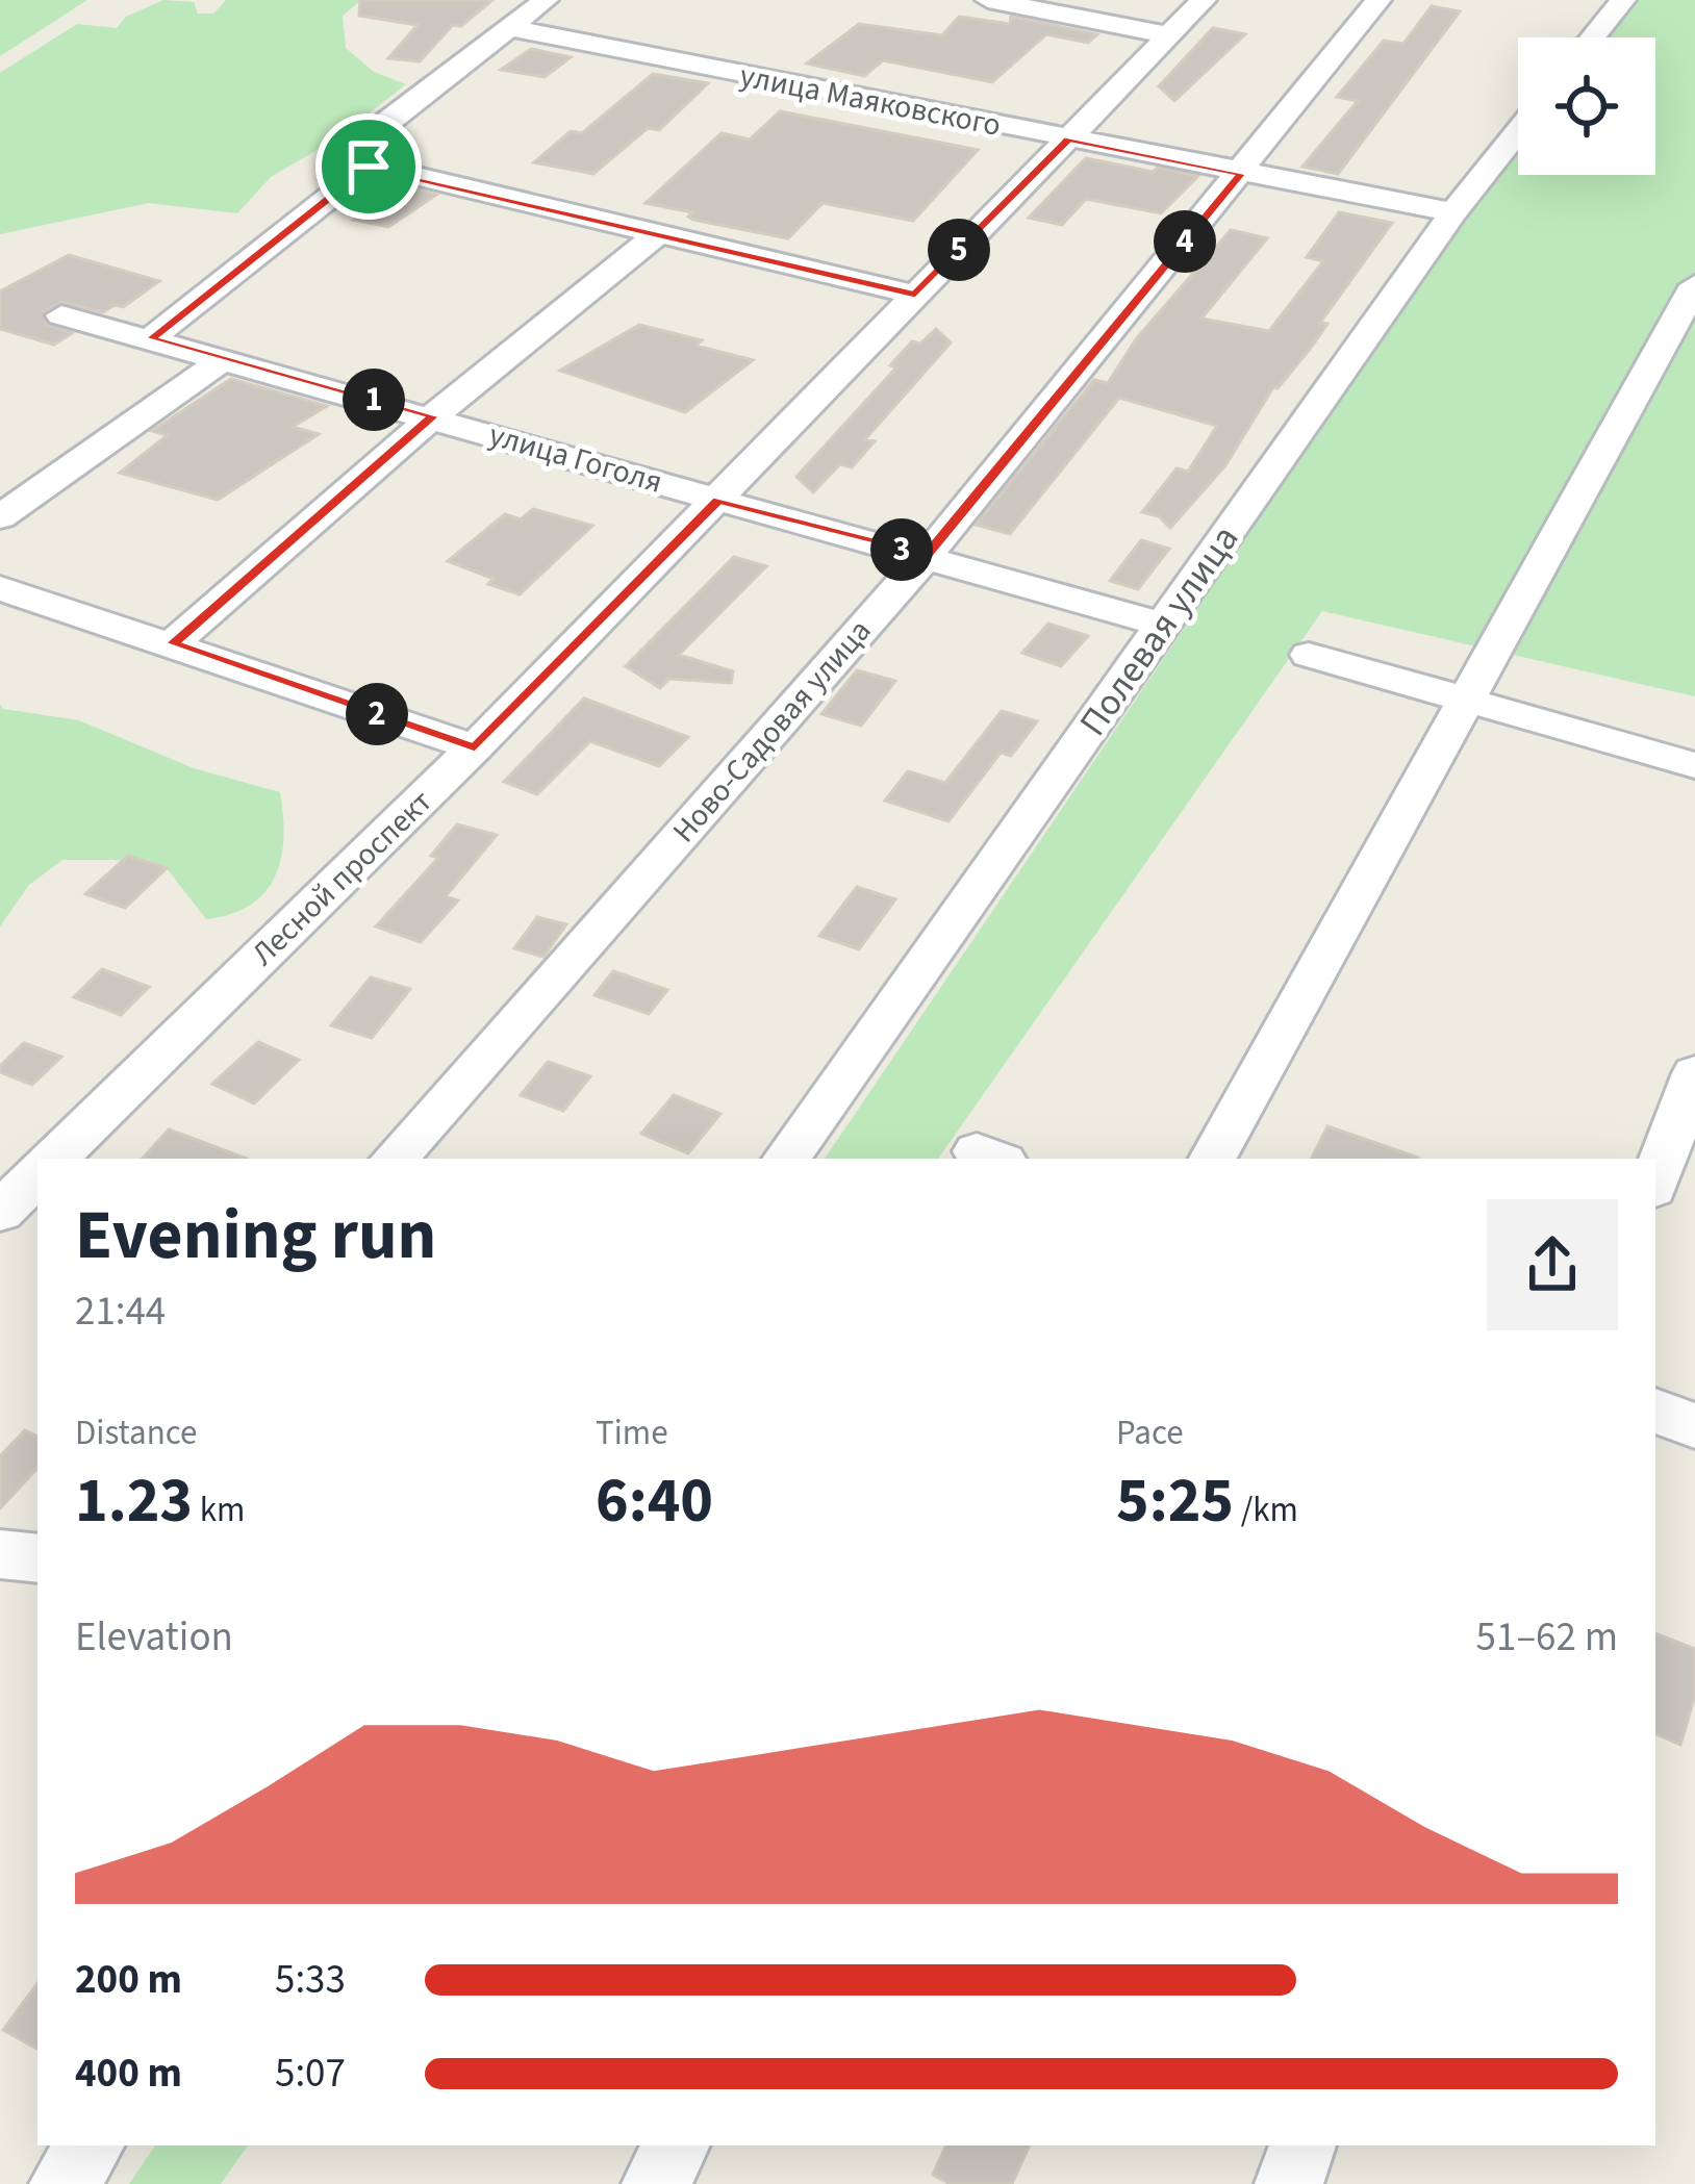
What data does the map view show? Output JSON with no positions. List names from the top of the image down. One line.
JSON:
{"streets":{"street":["улица Маяковского","улица Гоголя","Полевая улица","Ново-Садовая улица","Лесной проспект"]},"crossings":[["улица Маяковского","Полевая улица"],["улица Маяковского","Ново-Садовая улица"],["улица Маяковского","Лесной проспект"],["улица Гоголя","Полевая улица"],["улица Гоголя","Ново-Садовая улица"],["улица Гоголя","Лесной проспект"]],"page":{"pins":["4","5","1","3","2"],"heading":["Evening run","21:44"],"stats":[["Distance","1.23 km"],["Time","6:40"],["Pace","5:25 /km"]],"chart":["Elevation","51–62 m"],"list":[{"name":"200 m","note":"5:33"},{"name":"400 m","note":"5:07"}]}}
